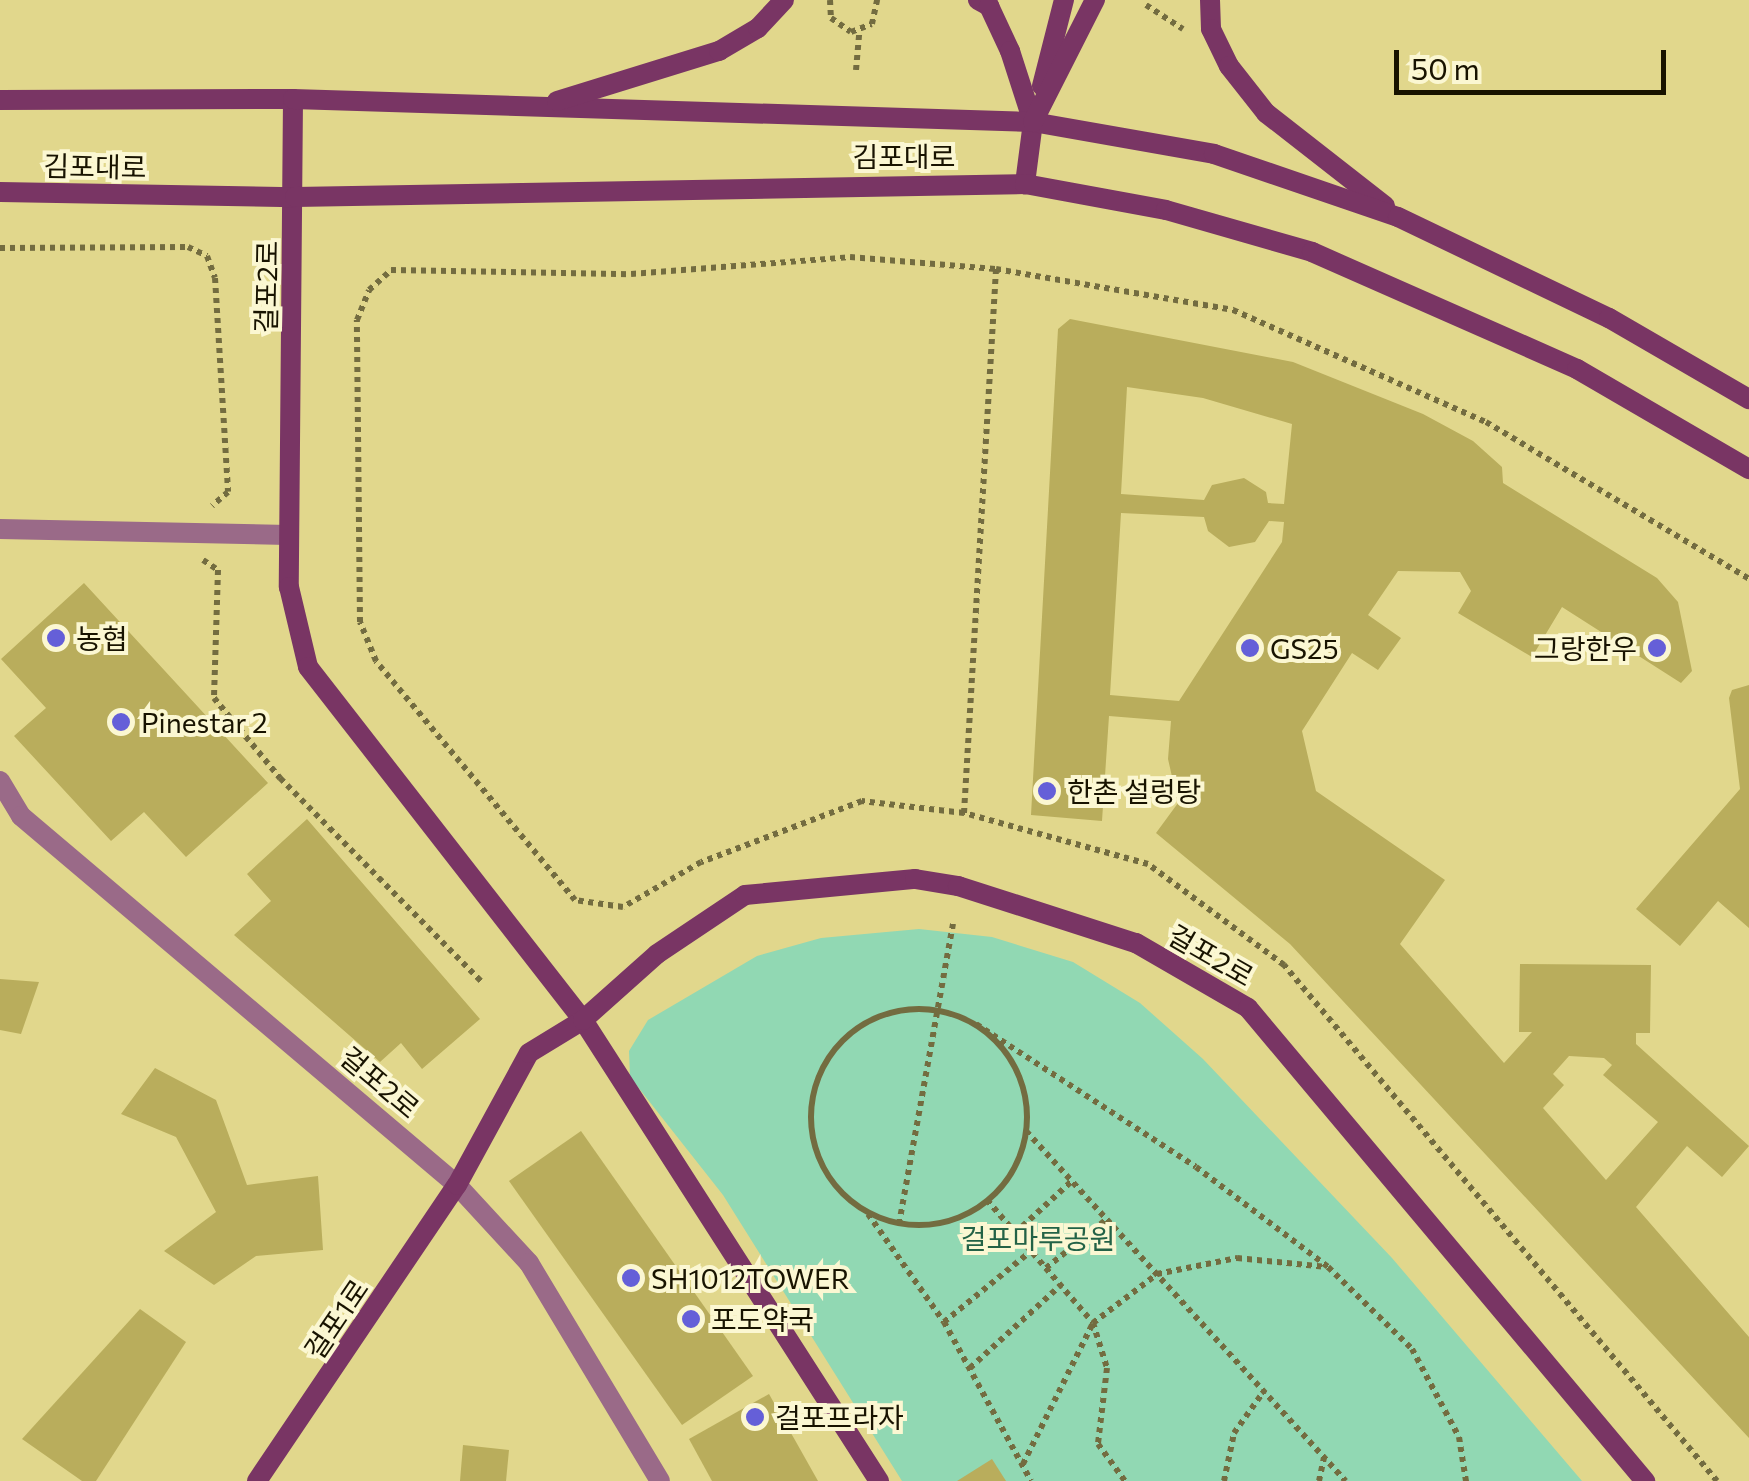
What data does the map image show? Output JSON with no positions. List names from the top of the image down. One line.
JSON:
{"streets":{"main road":["김포대로","걸포2로","걸포1로"]},"crossings":[["김포대로","걸포2로"],["걸포2로","걸포1로"]],"parks":["걸포마루공원"],"places":["농협","GS25","그랑한우","Pinestar 2","한촌 설렁탕","SH1012TOWER","포도약국","걸포프라자"],"scale_bar":"50 m"}
